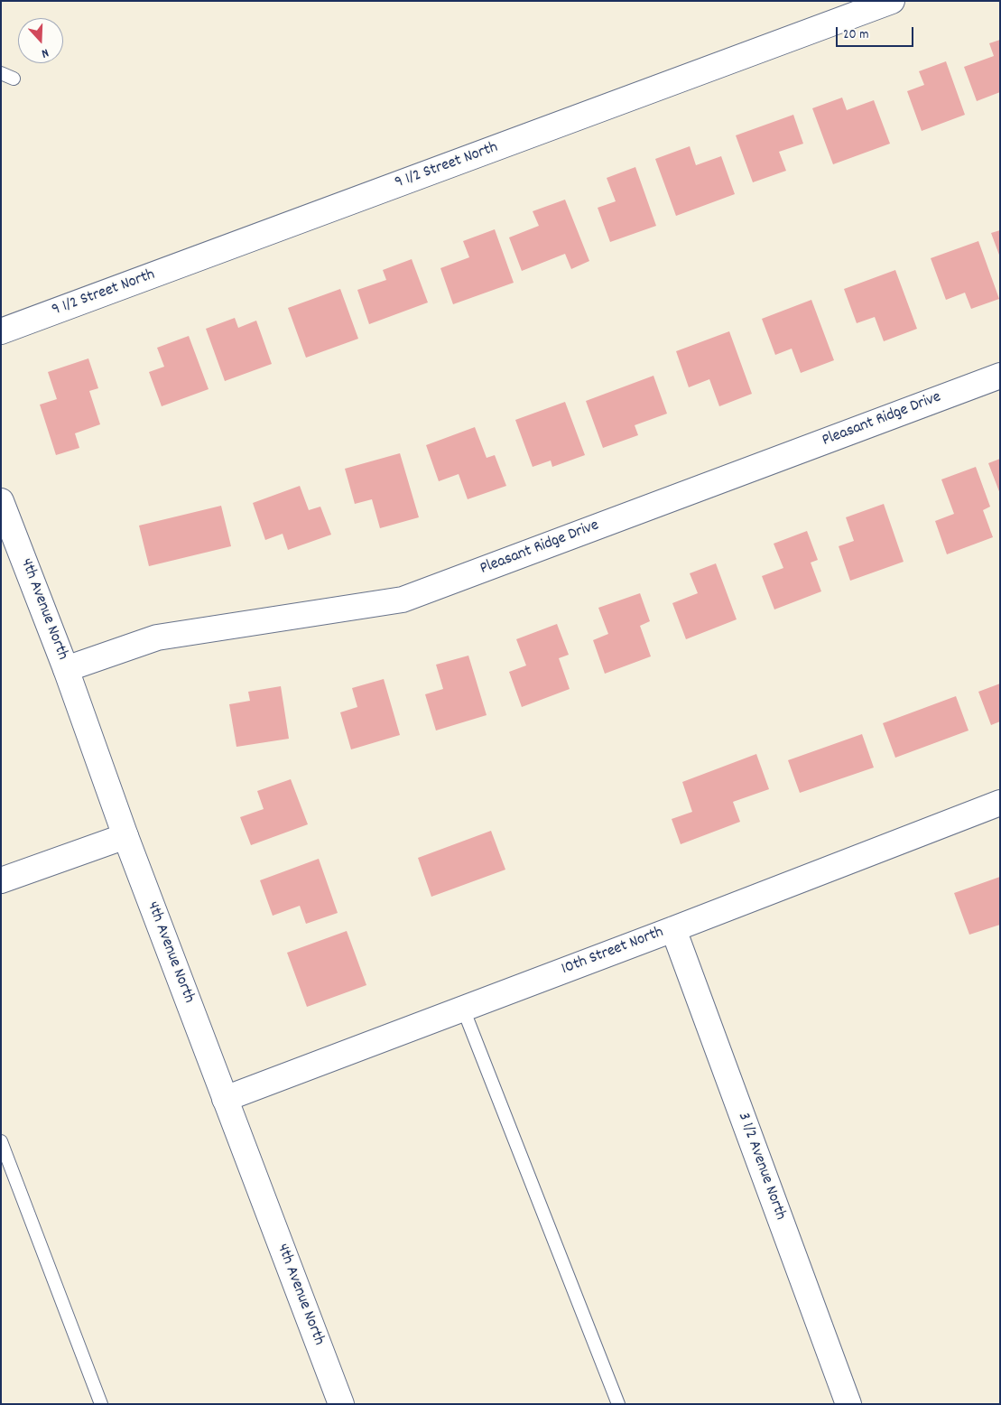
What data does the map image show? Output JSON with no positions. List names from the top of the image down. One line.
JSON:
{"streets":{"street":["9 1/2 Street North","Pleasant Ridge Drive","4th Avenue North","10th Street North","3 1/2 Avenue North"]},"crossings":[["Pleasant Ridge Drive","4th Avenue North"],["4th Avenue North","10th Street North"],["10th Street North","3 1/2 Avenue North"]],"scale_bar":"20 m","north":"bottom"}
